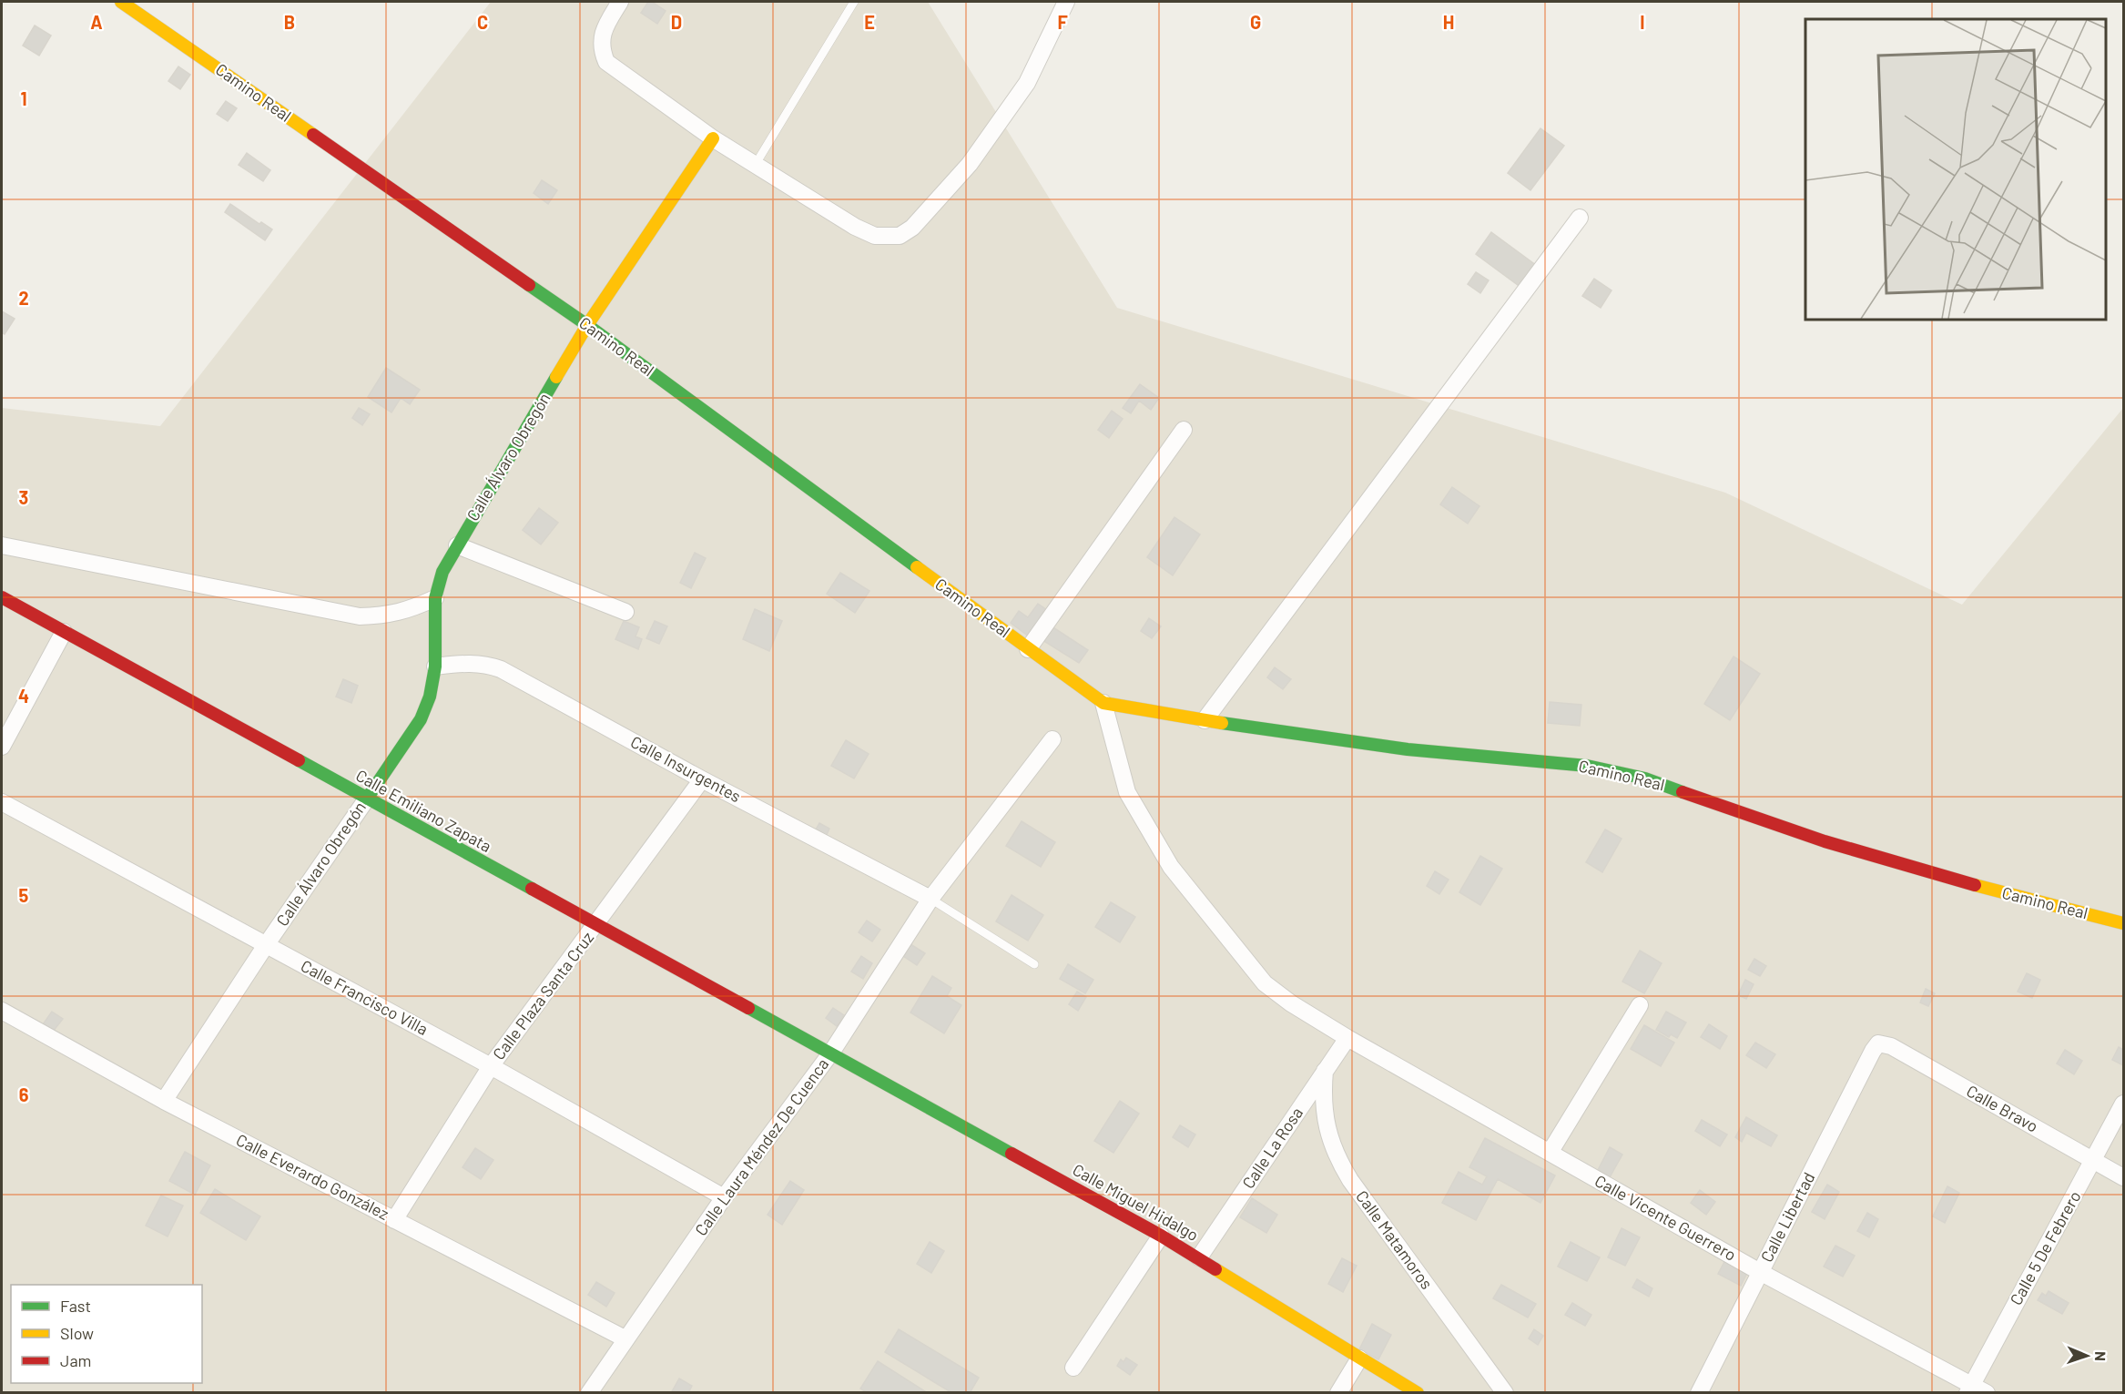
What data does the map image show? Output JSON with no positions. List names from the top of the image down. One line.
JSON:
{"streets":{"street":["Camino Real","Calle Álvaro Obregón","Calle Insurgentes","Calle Emiliano Zapata","Calle Plaza Santa Cruz","Calle Francisco Villa","Calle Bravo","Calle Laura Méndez De Cuenca","Calle La Rosa","Calle Everardo González","Calle Miguel Hidalgo","Calle Libertad","Calle Vicente Guerrero","Calle Matamoros","Calle 5 De Febrero"]},"crossings":[["Camino Real","Calle Álvaro Obregón"],["Calle Álvaro Obregón","Calle Insurgentes"],["Calle Álvaro Obregón","Calle Emiliano Zapata"],["Calle Álvaro Obregón","Calle Francisco Villa"],["Calle Álvaro Obregón","Calle Everardo González"],["Calle Insurgentes","Calle Plaza Santa Cruz"],["Calle Insurgentes","Calle Laura Méndez De Cuenca"],["Calle Emiliano Zapata","Calle Plaza Santa Cruz"],["Calle Emiliano Zapata","Calle Laura Méndez De Cuenca"],["Calle Emiliano Zapata","Calle Miguel Hidalgo"],["Calle Plaza Santa Cruz","Calle Francisco Villa"],["Calle Plaza Santa Cruz","Calle Everardo González"],["Calle Francisco Villa","Calle Laura Méndez De Cuenca"],["Calle Bravo","Calle Libertad"],["Calle Bravo","Calle 5 De Febrero"],["Calle Laura Méndez De Cuenca","Calle Everardo González"],["Calle Laura Méndez De Cuenca","Calle Miguel Hidalgo"],["Calle La Rosa","Calle Miguel Hidalgo"],["Calle La Rosa","Calle Vicente Guerrero"],["Calle La Rosa","Calle Matamoros"],["Calle Libertad","Calle Vicente Guerrero"],["Calle Vicente Guerrero","Calle 5 De Febrero"]],"legend":["Fast","Slow","Jam"],"north":"right","grid":{"columns":["A","B","C","D","E","F","G","H","I"],"rows":["1","2","3","4","5","6"]}}
